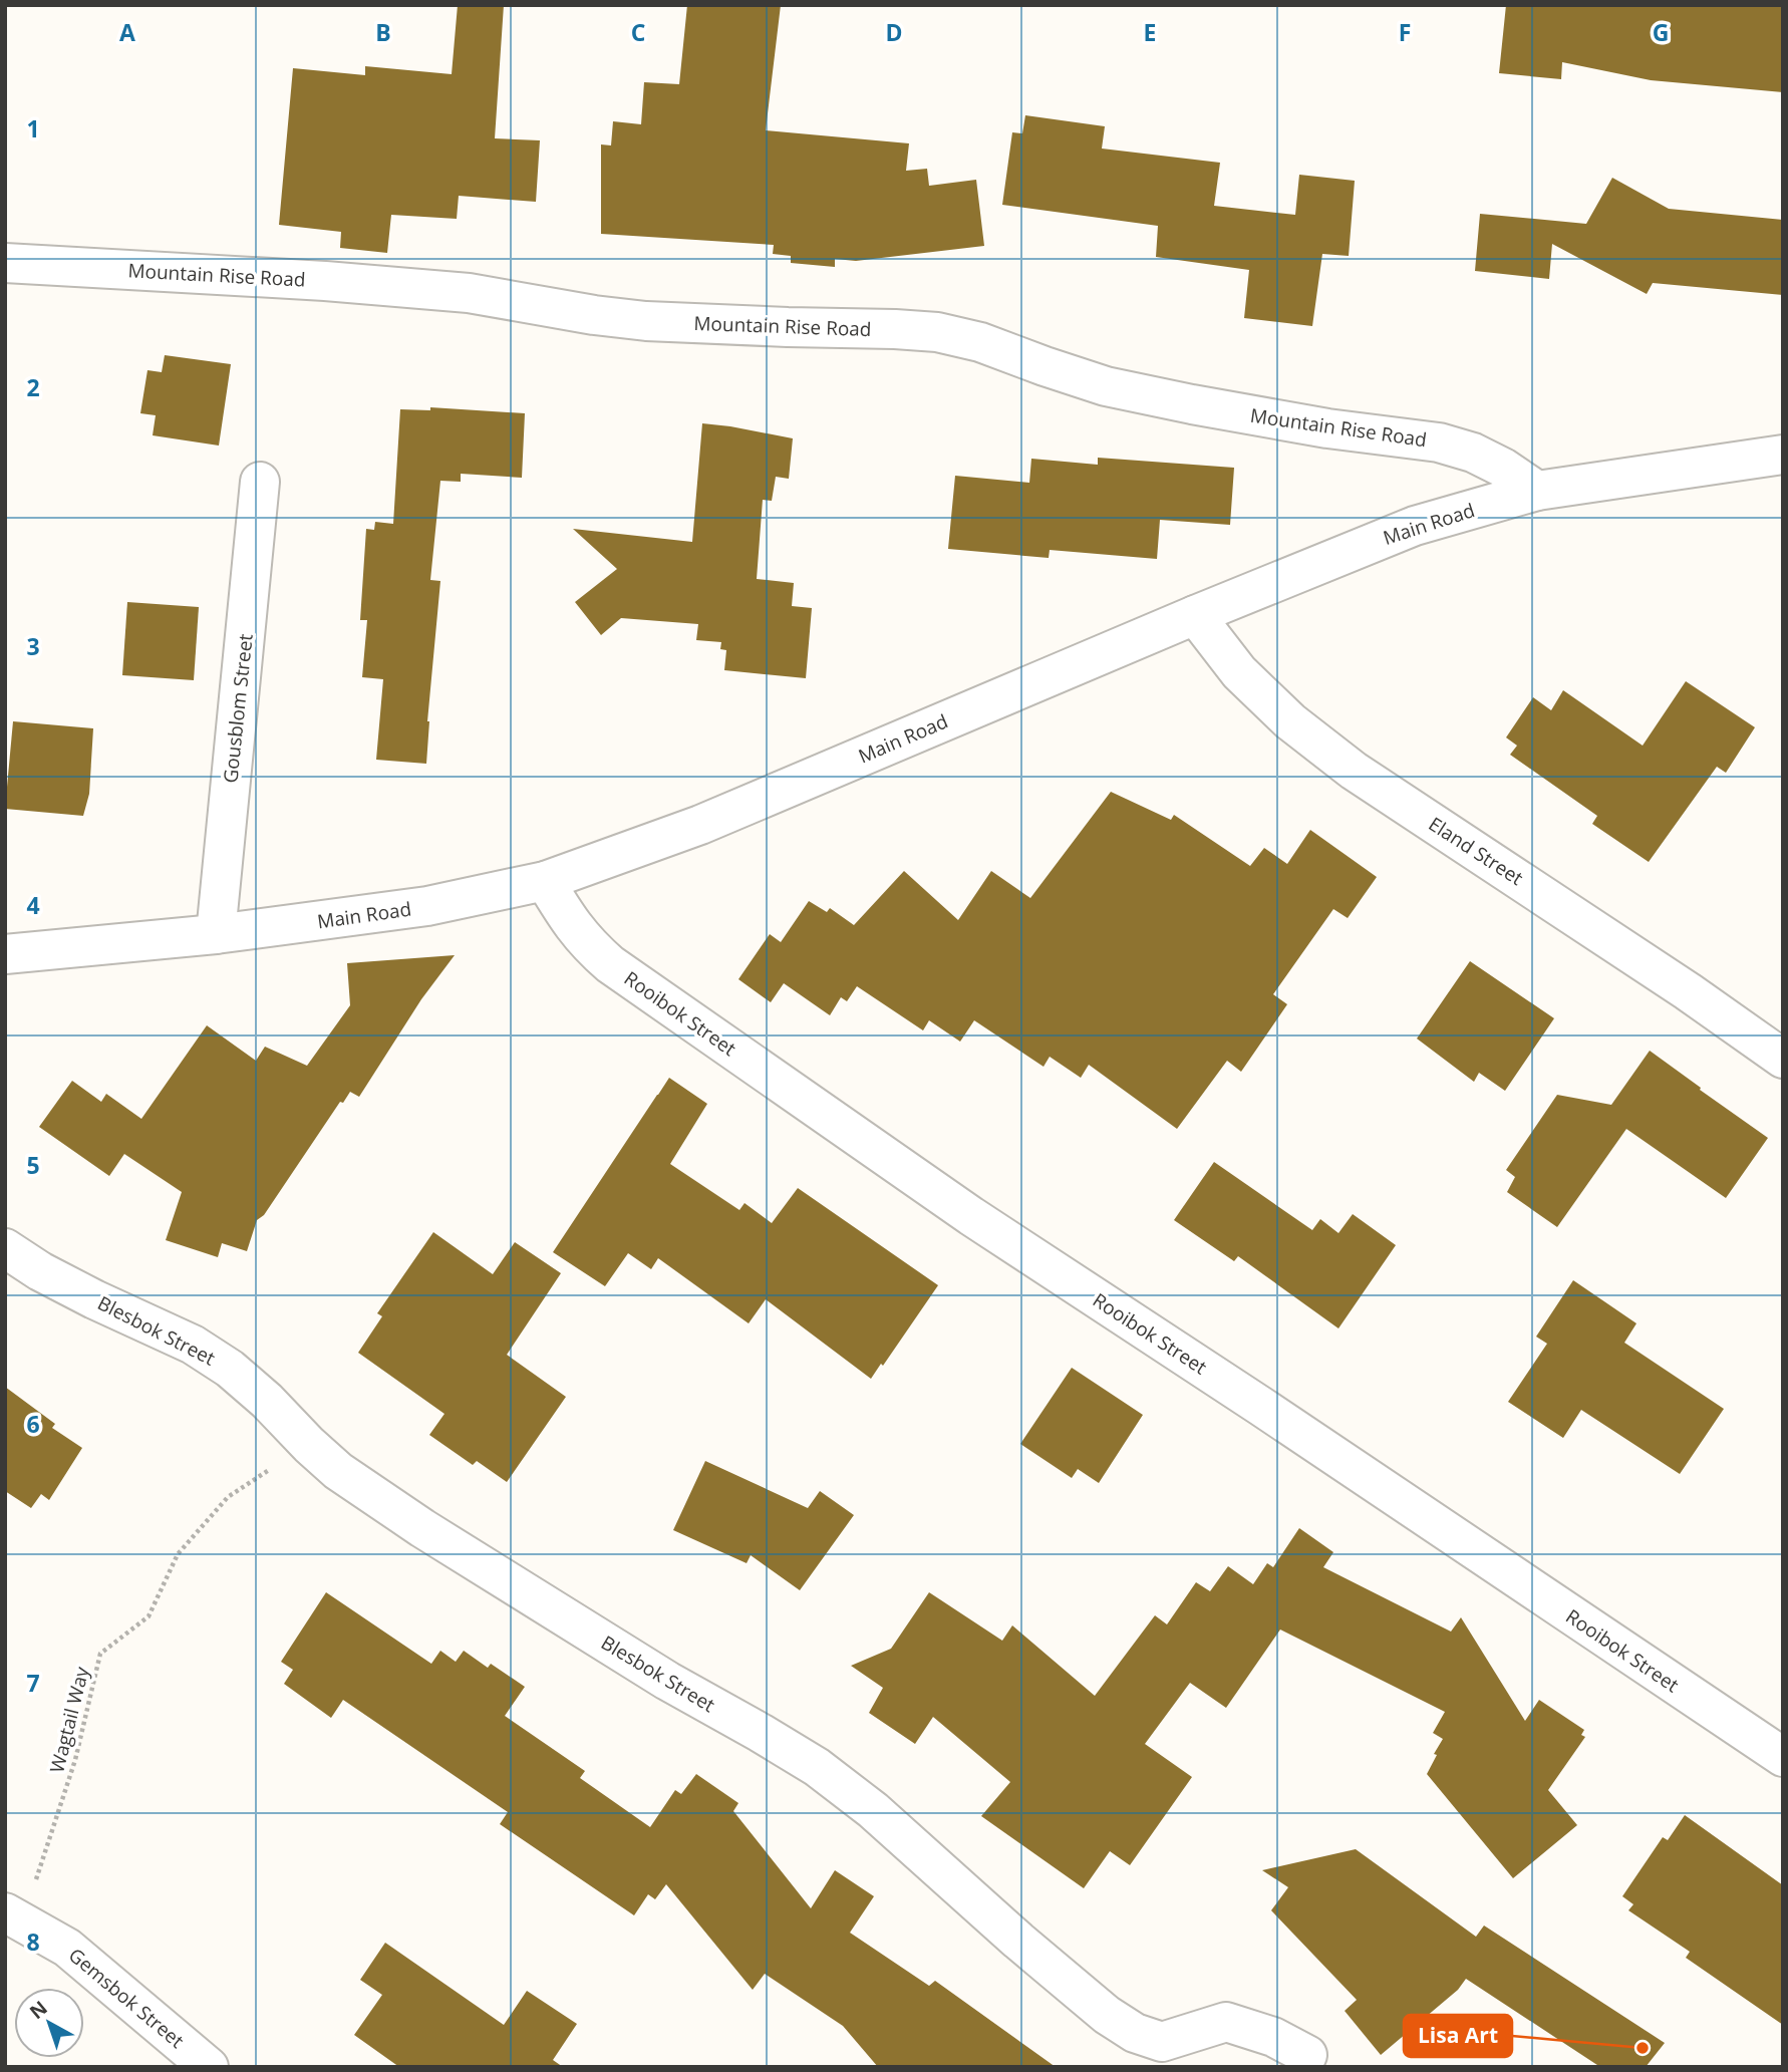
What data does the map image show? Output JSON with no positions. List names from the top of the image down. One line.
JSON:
{"streets":{"street":["Mountain Rise Road","Main Road","Gousblom Street","Eland Street","Rooibok Street","Blesbok Street","Gemsbok Street"],"path":["Wagtail Way"]},"crossings":[["Mountain Rise Road","Main Road"],["Main Road","Gousblom Street"],["Main Road","Eland Street"],["Main Road","Rooibok Street"],["Blesbok Street","Wagtail Way"],["Wagtail Way","Gemsbok Street"]],"places":["Lisa Art"],"north":"top left","grid":{"columns":["A","B","C","D","E","F","G"],"rows":["1","2","3","4","5","6","7","8"]}}
